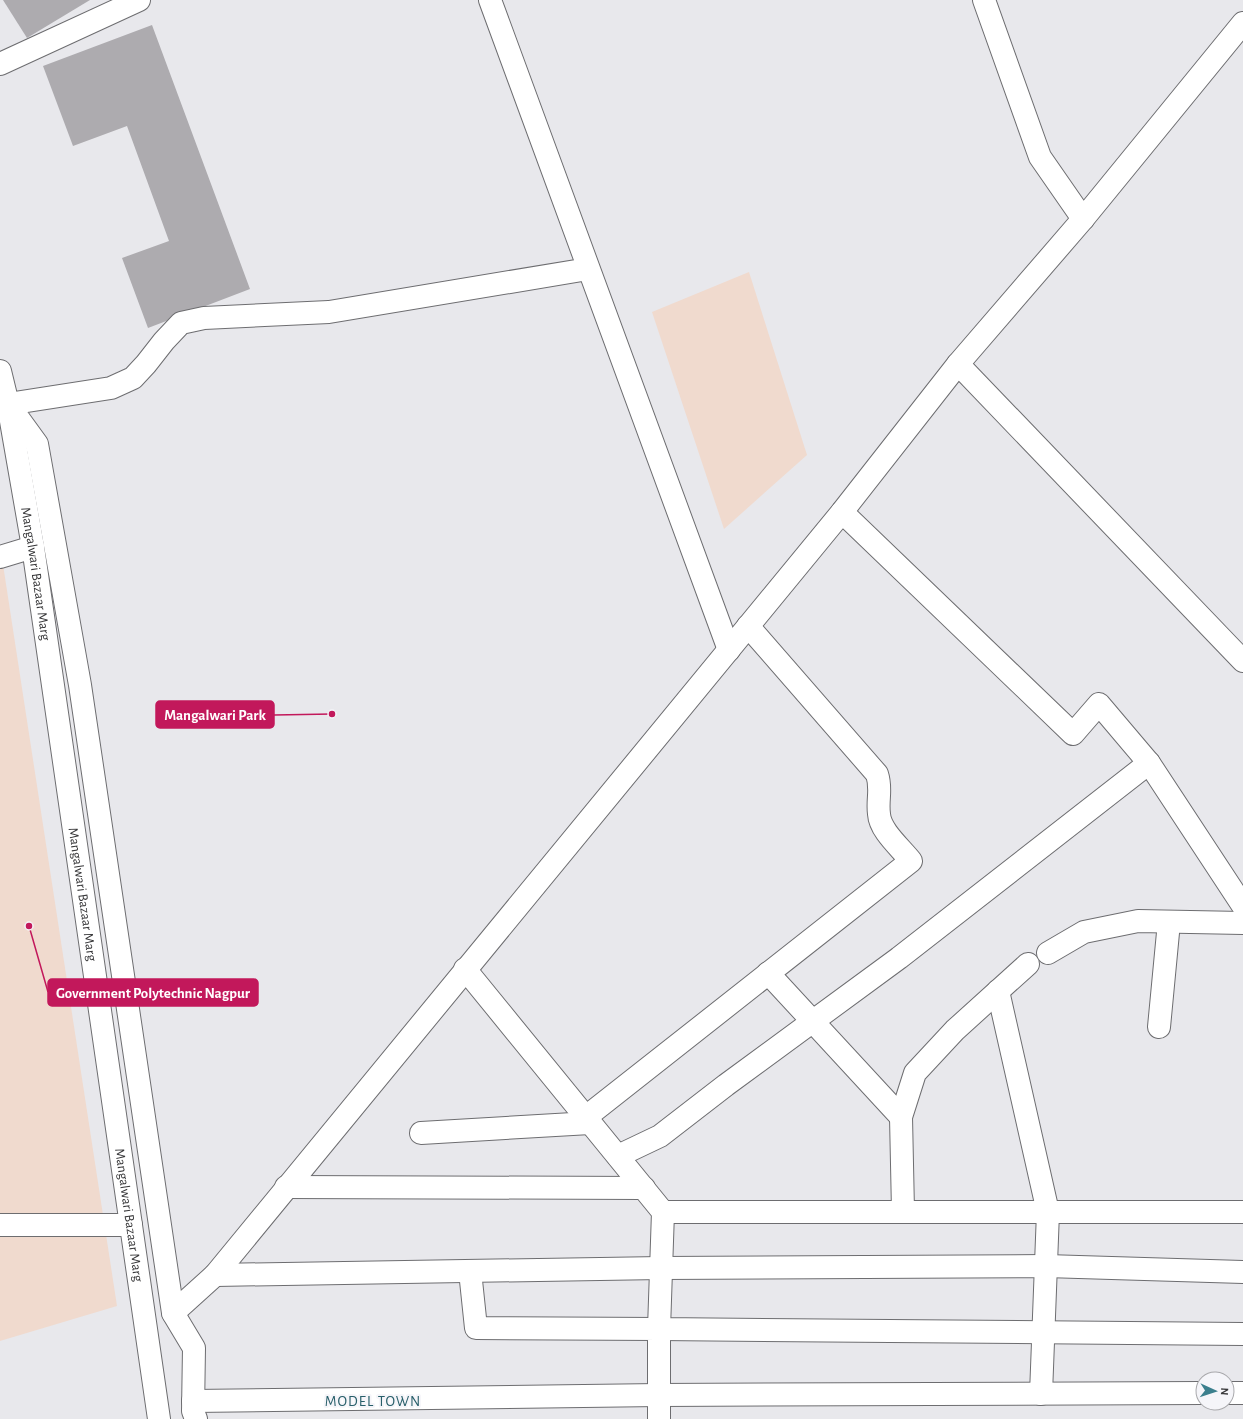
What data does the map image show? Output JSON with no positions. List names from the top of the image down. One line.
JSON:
{"streets":{"street":["Mangalwari Bazaar Marg"]},"districts":["MODEL TOWN"],"places":["Mangalwari Park","Government Polytechnic Nagpur"],"north":"right"}
